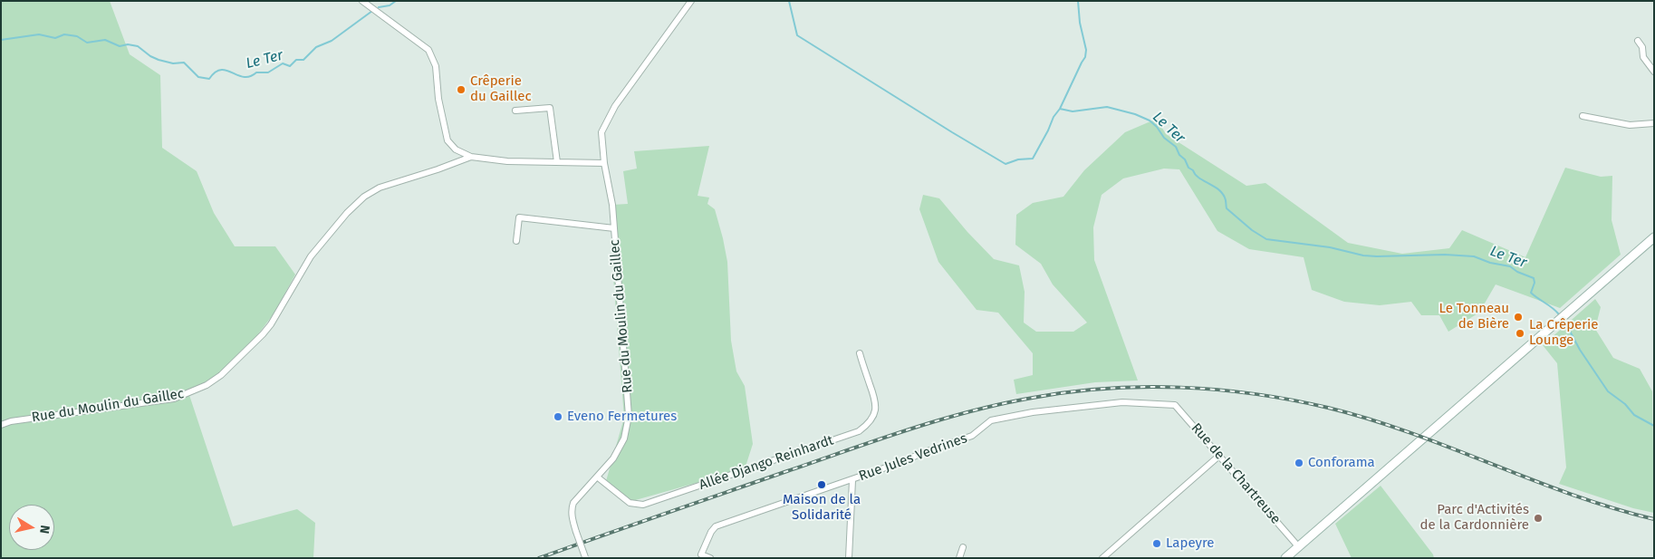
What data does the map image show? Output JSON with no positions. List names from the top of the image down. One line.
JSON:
{"streets":{"street":["Rue du Moulin du Gaillec","Rue Jules Vedrines","Allée Django Reinhardt","Rue de la Chartreuse"]},"crossings":[["Rue du Moulin du Gaillec","Allée Django Reinhardt"],["Rue Jules Vedrines","Rue de la Chartreuse"]],"water":["Le Ter"],"places":["Crêperie du Gaillec","Le Tonneau de Bière","La Crêperie Lounge","Eveno Fermetures","Conforama","Maison de la Solidarité","Parc d'Activités de la Cardonnière","Lapeyre"],"north":"right"}
